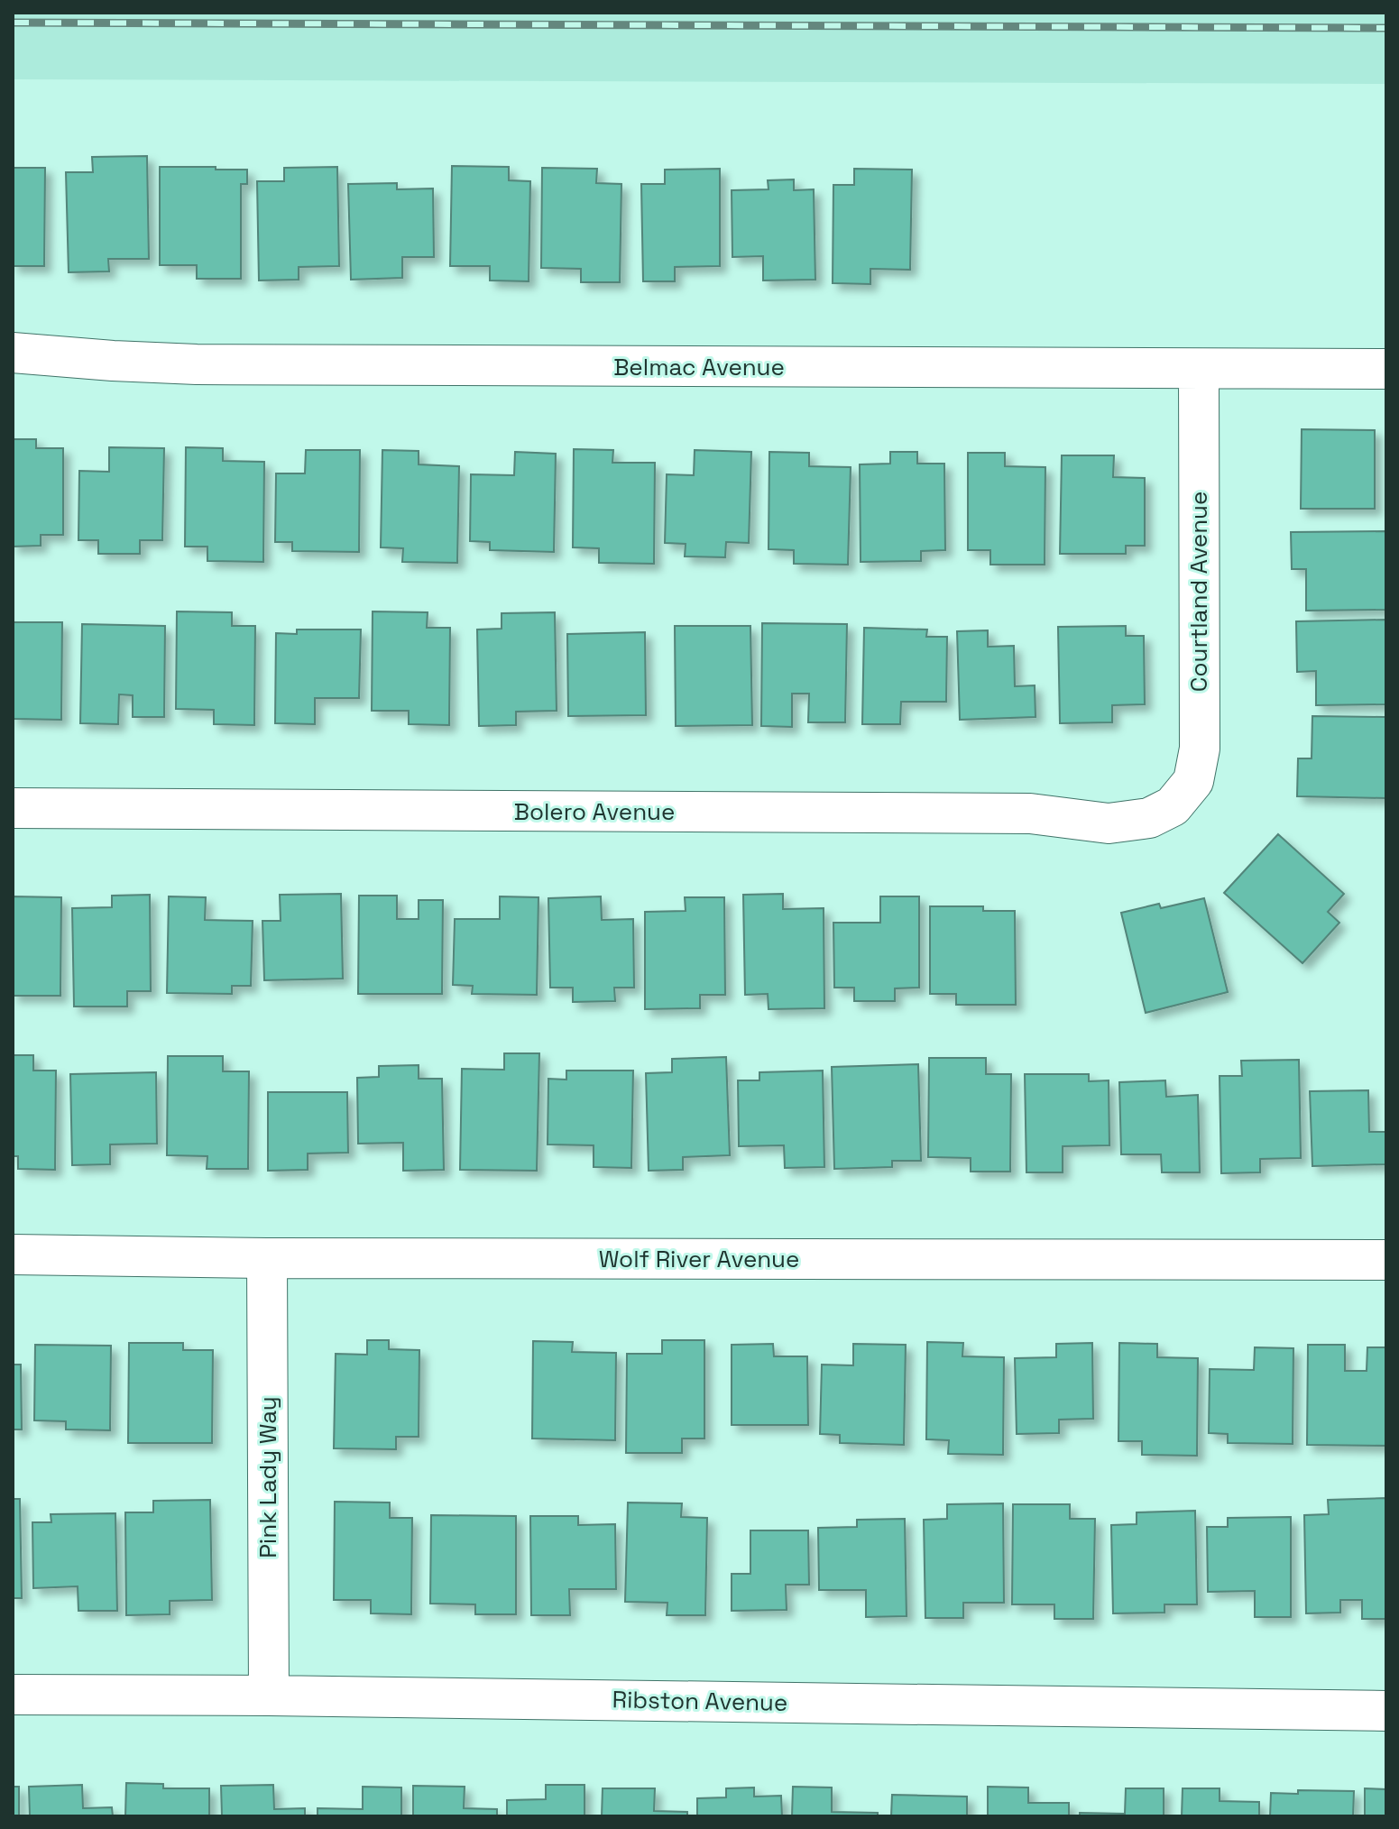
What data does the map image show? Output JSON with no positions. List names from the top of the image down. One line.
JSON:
{"streets":{"street":["Belmac Avenue","Courtland Avenue","Bolero Avenue","Wolf River Avenue","Pink Lady Way","Ribston Avenue"]},"crossings":[["Belmac Avenue","Courtland Avenue"],["Courtland Avenue","Bolero Avenue"],["Wolf River Avenue","Pink Lady Way"],["Pink Lady Way","Ribston Avenue"]]}
